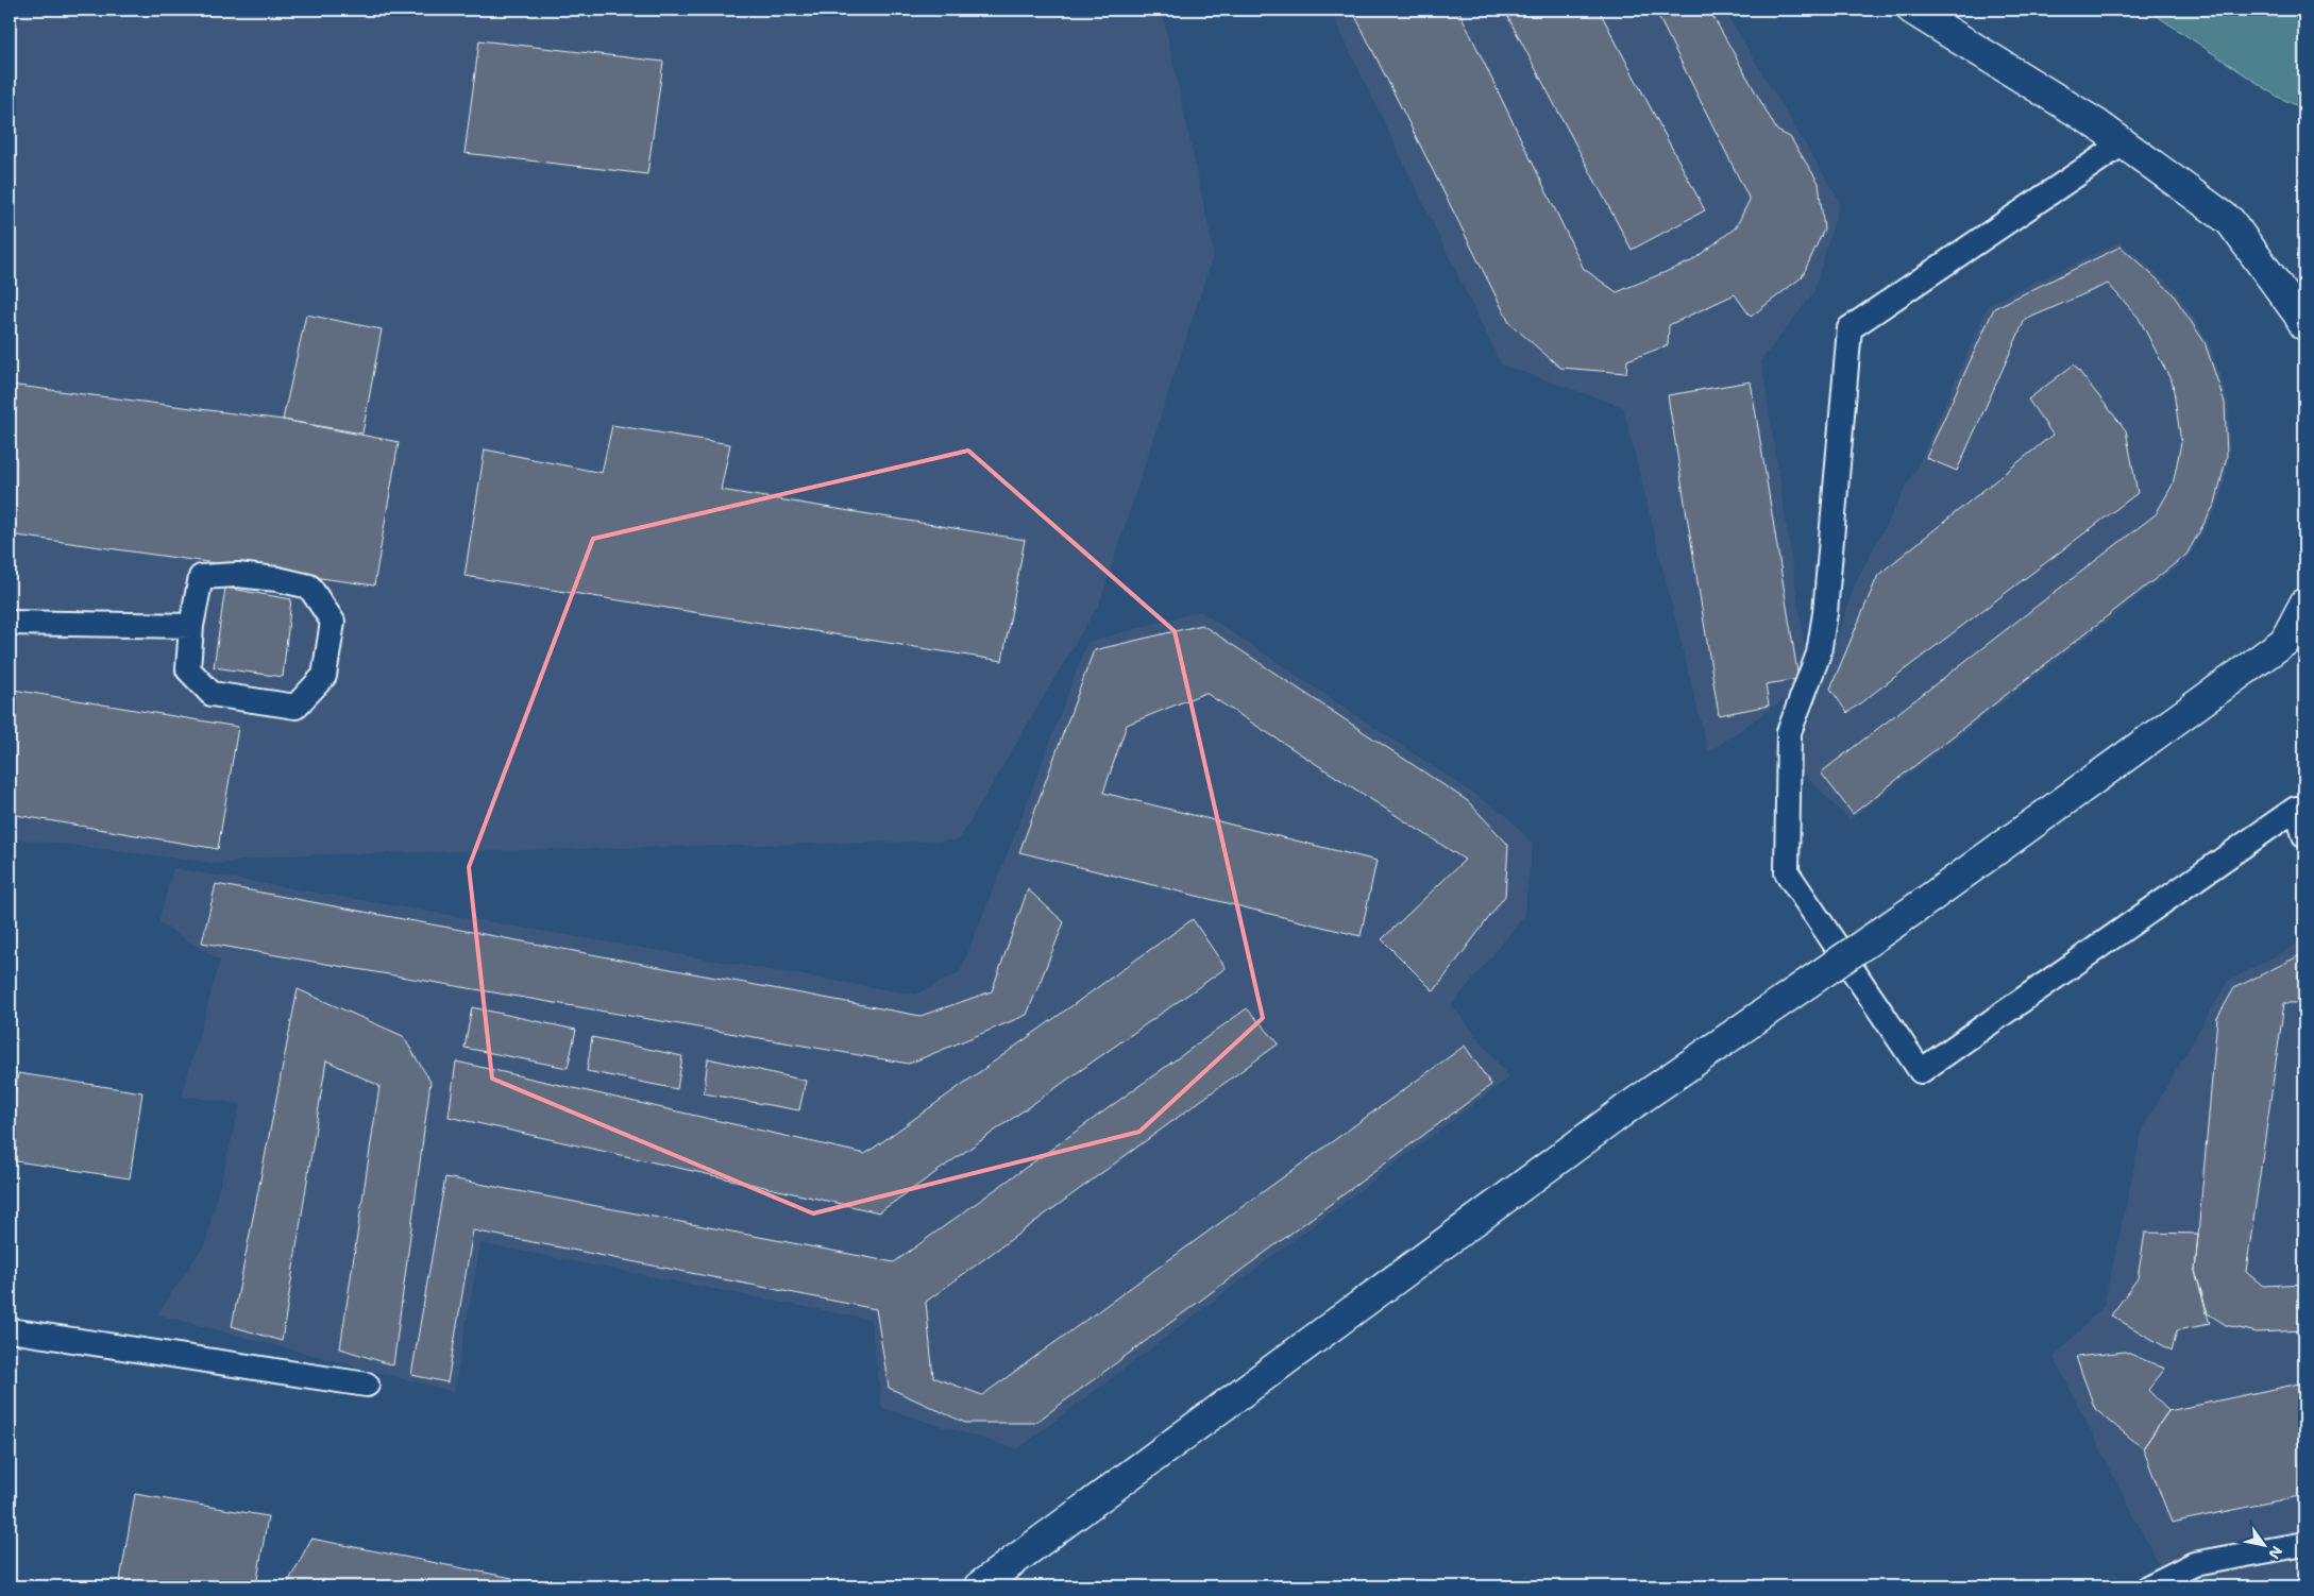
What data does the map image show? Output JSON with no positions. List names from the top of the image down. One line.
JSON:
{"north":"bottom right"}
